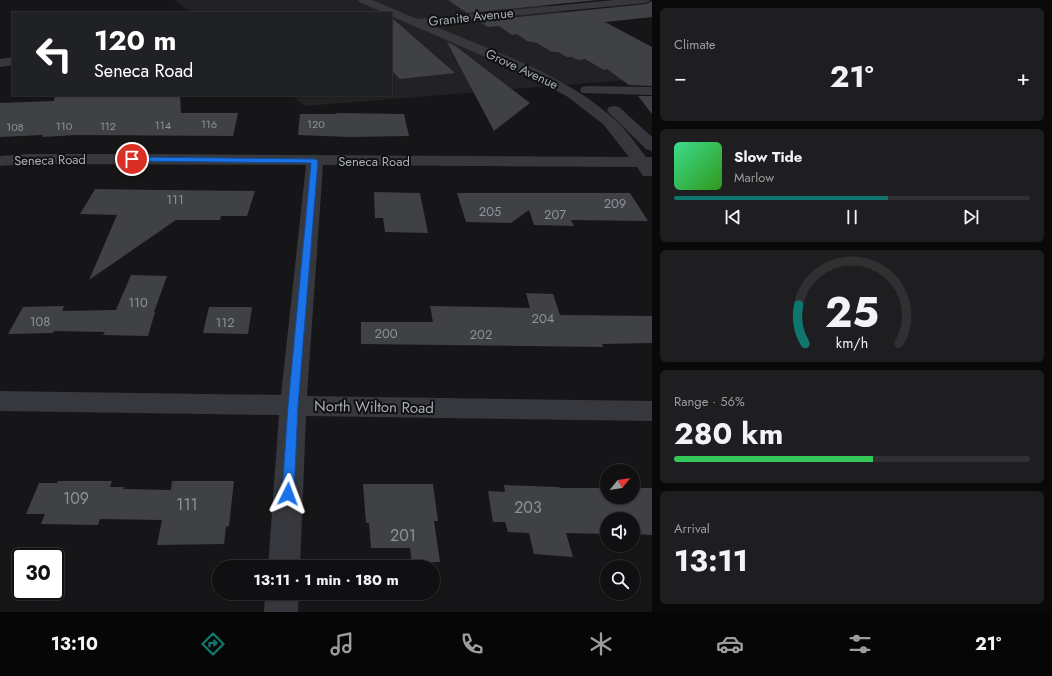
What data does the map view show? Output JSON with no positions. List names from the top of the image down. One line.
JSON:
{"streets":{"street":["Granite Avenue","Grove Avenue","Seneca Road","North Wilton Road"]},"crossings":[["Granite Avenue","Grove Avenue"],["Grove Avenue","Seneca Road"]],"house_numbers":["116","120","114","110","112","108","111","209","205","207","110","204","108","112","200","202","109","111","203","201"],"north":"top right","page":{"tile":["Climate",["Range · 56%","280 km"],["Arrival","13:11"]],"turn":["120 m","Seneca Road"],"heat":["−","21°","+"],"song":["Slow Tide","Marlow"],"limit":"30","trip":"13:11 · 1 min · 180 m","tabs":["13:10","21°"],"gauge":["25","km/h"]}}
